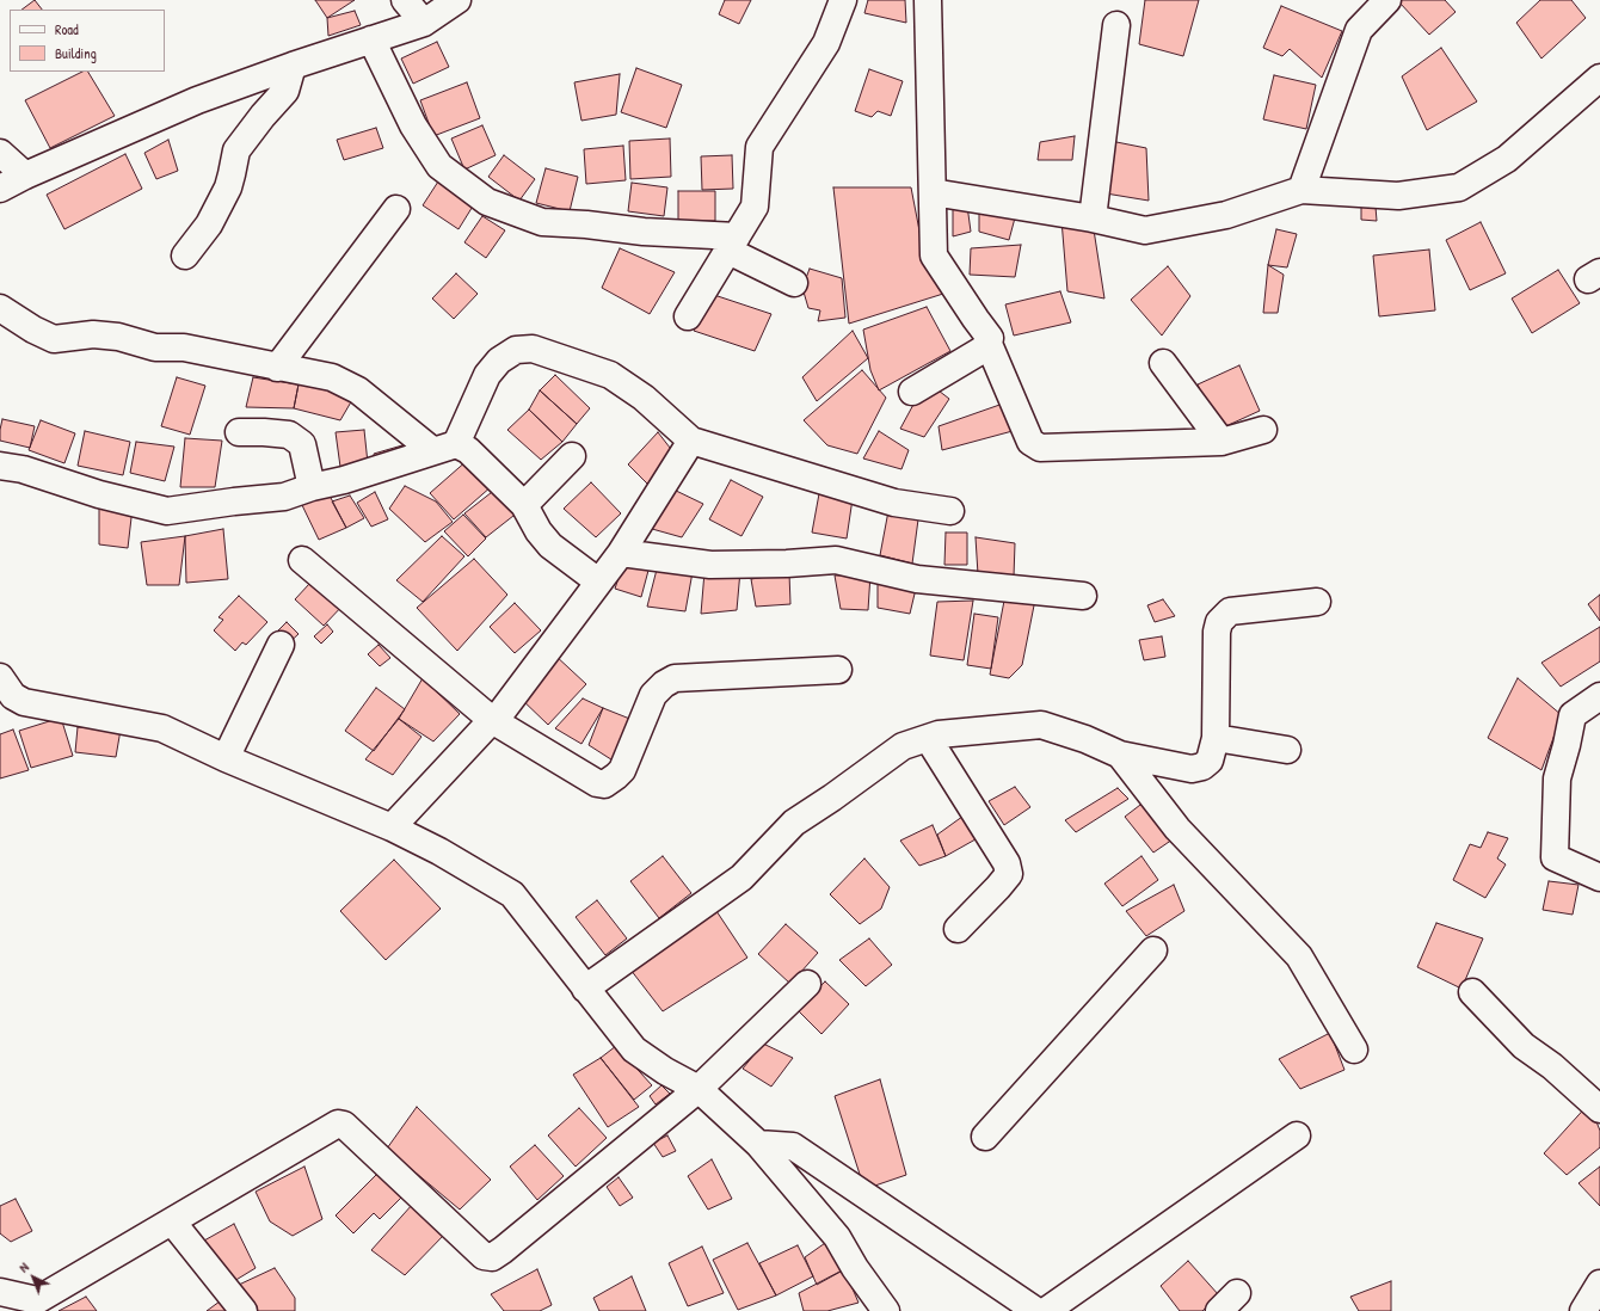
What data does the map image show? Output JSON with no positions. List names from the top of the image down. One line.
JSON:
{"legend":["Road","Building"],"north":"top left"}
